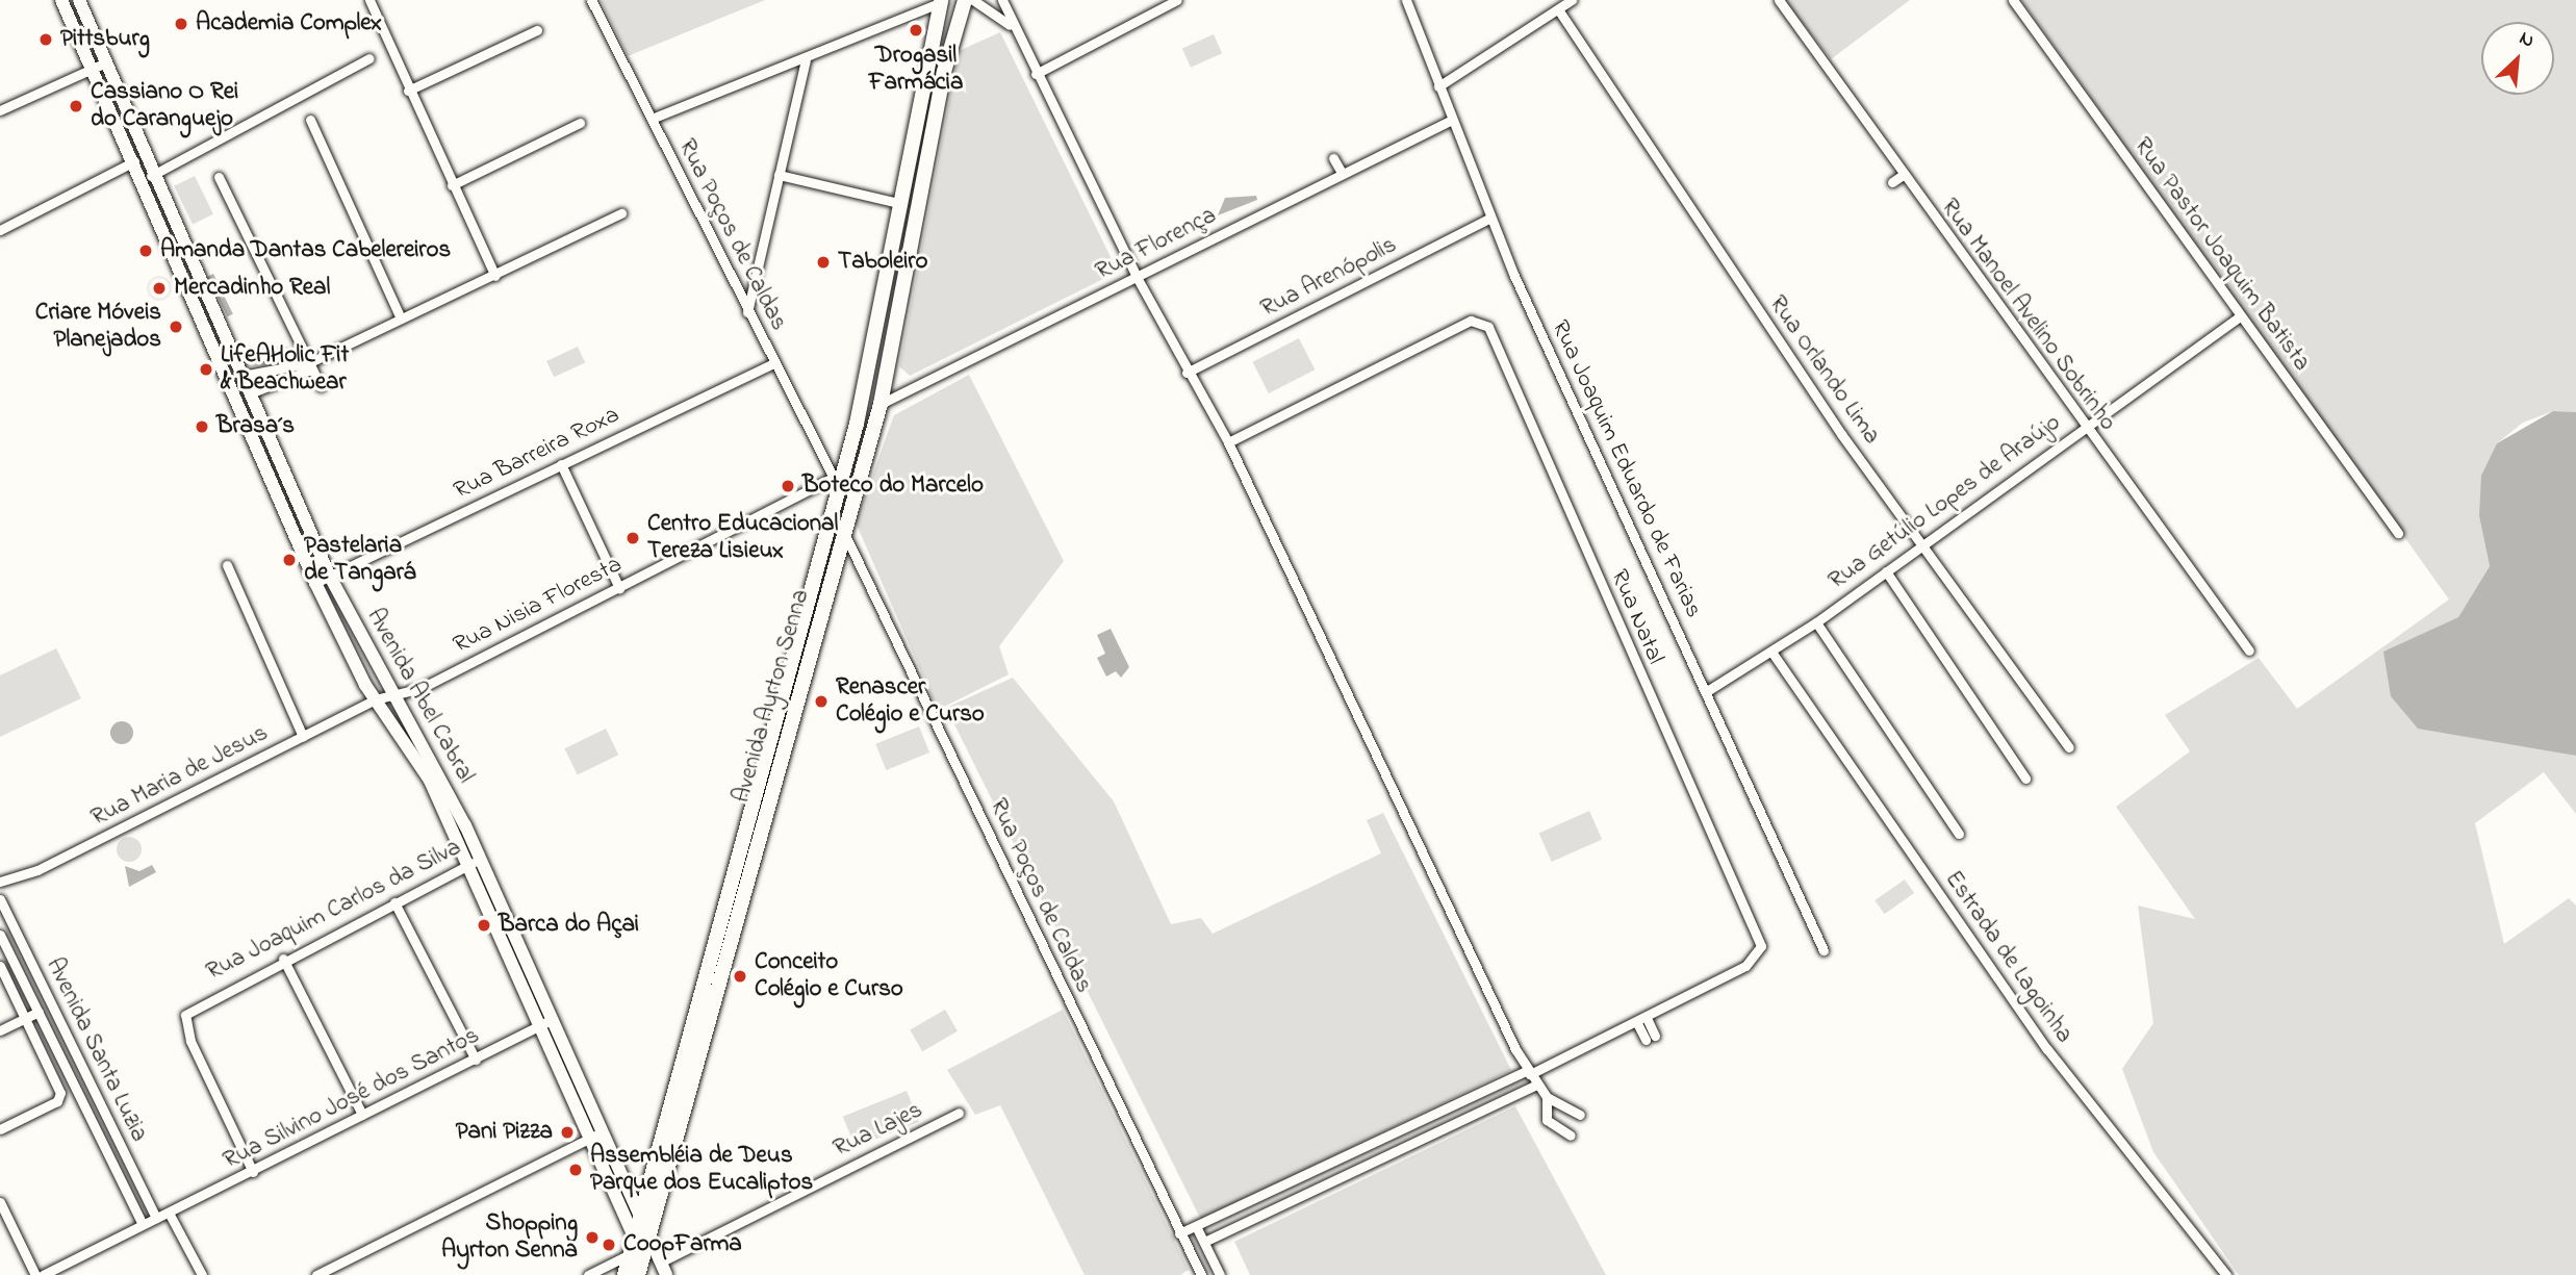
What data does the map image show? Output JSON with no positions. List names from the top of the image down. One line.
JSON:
{"streets":{"main road":["Avenida Abel Cabral","Avenida Ayrton Senna"],"street":["Rua Poços de Caldas","Rua Florença","Rua Pastor Joaquim Batista","Rua Arenópolis","Rua Manoel Avelino Sobrinho","Rua Orlando Lima","Rua Barreira Roxa","Rua Joaquim Eduardo de Farias","Rua Getúlio Lopes de Araújo","Rua Nisia Floresta","Rua Natal","Rua Maria de Jesus","Rua Joaquim Carlos da Silva","Estrada de Lagoinha","Avenida Santa Luzia","Rua Silvino José dos Santos","Rua Lajes"]},"crossings":[["Rua Poços de Caldas","Rua Barreira Roxa"],["Rua Poços de Caldas","Rua Nisia Floresta"],["Rua Poços de Caldas","Avenida Ayrton Senna"],["Rua Florença","Rua Joaquim Eduardo de Farias"],["Rua Florença","Avenida Ayrton Senna"],["Rua Pastor Joaquim Batista","Rua Getúlio Lopes de Araújo"],["Rua Arenópolis","Rua Joaquim Eduardo de Farias"],["Rua Manoel Avelino Sobrinho","Rua Getúlio Lopes de Araújo"],["Rua Orlando Lima","Rua Getúlio Lopes de Araújo"],["Rua Barreira Roxa","Avenida Abel Cabral"],["Rua Joaquim Eduardo de Farias","Rua Getúlio Lopes de Araújo"],["Rua Getúlio Lopes de Araújo","Estrada de Lagoinha"],["Rua Nisia Floresta","Avenida Abel Cabral"],["Rua Nisia Floresta","Avenida Ayrton Senna"],["Rua Nisia Floresta","Rua Maria de Jesus"],["Avenida Abel Cabral","Avenida Ayrton Senna"],["Avenida Abel Cabral","Rua Maria de Jesus"],["Avenida Abel Cabral","Rua Joaquim Carlos da Silva"],["Avenida Abel Cabral","Rua Silvino José dos Santos"],["Avenida Abel Cabral","Rua Lajes"],["Rua Joaquim Carlos da Silva","Rua Silvino José dos Santos"],["Avenida Santa Luzia","Rua Silvino José dos Santos"]],"places":["Academia Complex","Drogasil Farmácia","Pittsburg","Cassiano O Rei do Caranguejo","Amanda Dantas Cabelereiros","Taboleiro","Mercadinho Real","Criare Móveis Planejados","LifeAHolic Fit & Beachwear","Brasa´s","Boteco do Marcelo","Centro Educacional Tereza Lisieux","Pastelaria de Tangará","Renascer Colégio e Curso","Barca do Açai","Conceito Colégio e Curso","Pani Pizza","Assembléia de Deus Parque dos Eucaliptos","Shopping Ayrton Senna","CoopFarma"],"north":"top right"}
